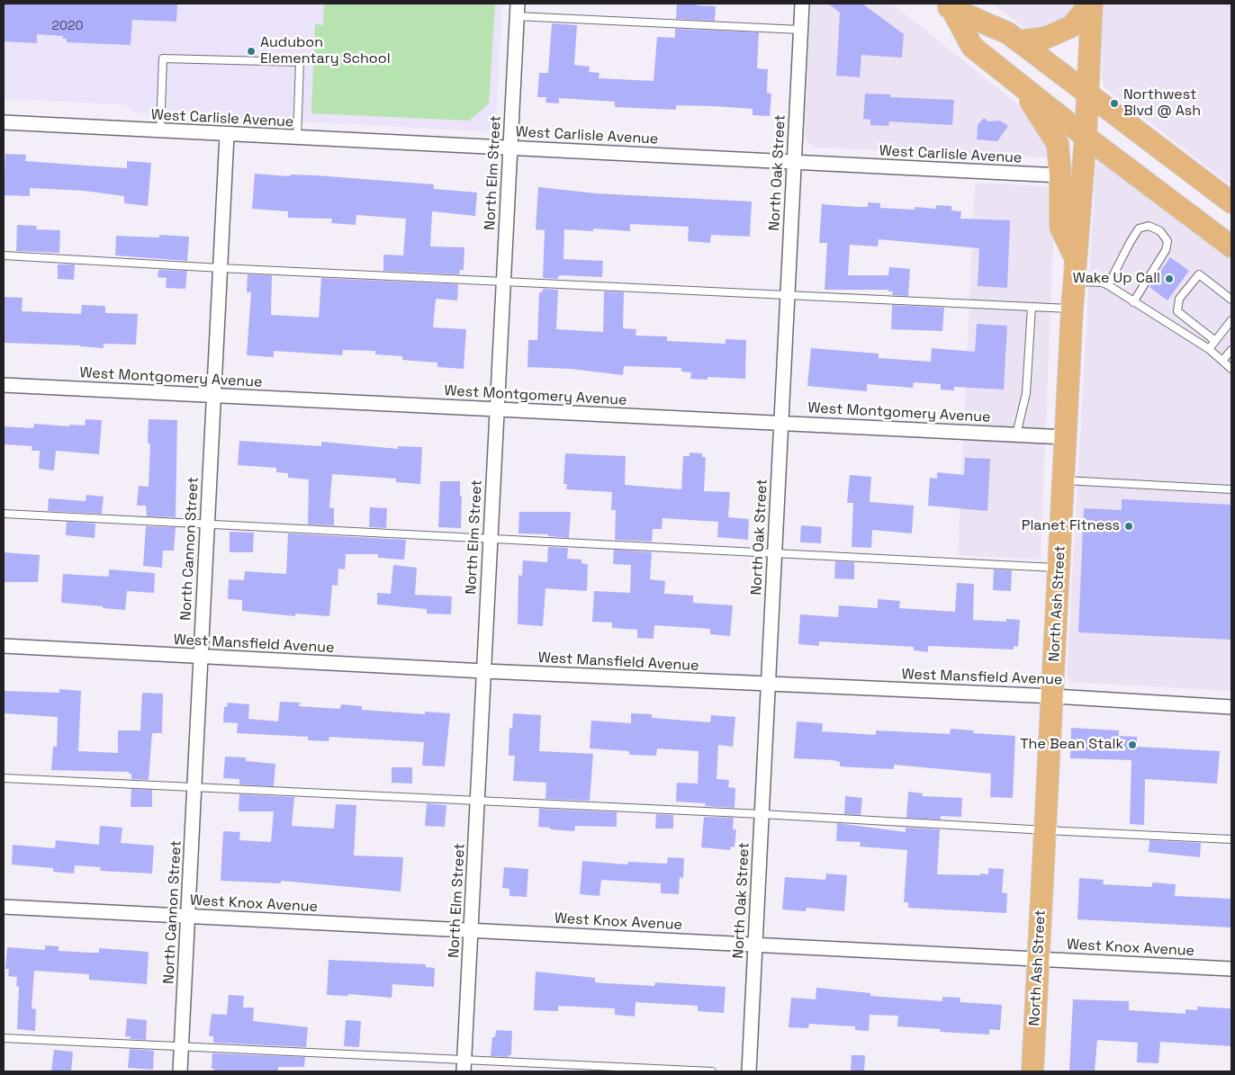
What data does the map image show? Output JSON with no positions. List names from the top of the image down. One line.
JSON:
{"streets":{"main road":["North Ash Street"],"street":["West Carlisle Avenue","North Elm Street","North Oak Street","West Montgomery Avenue","North Cannon Street","West Mansfield Avenue","West Knox Avenue"]},"crossings":[["West Carlisle Avenue","North Elm Street"],["West Carlisle Avenue","North Oak Street"],["West Carlisle Avenue","North Cannon Street"],["North Elm Street","West Montgomery Avenue"],["North Elm Street","West Mansfield Avenue"],["North Elm Street","West Knox Avenue"],["North Oak Street","West Montgomery Avenue"],["North Oak Street","West Mansfield Avenue"],["North Oak Street","West Knox Avenue"],["West Montgomery Avenue","North Cannon Street"],["West Montgomery Avenue","North Ash Street"],["North Cannon Street","West Mansfield Avenue"],["North Cannon Street","West Knox Avenue"],["North Ash Street","West Mansfield Avenue"],["North Ash Street","West Knox Avenue"]],"places":["Audubon Elementary School","Northwest Blvd @ Ash","Wake Up Call","Planet Fitness","The Bean Stalk"],"house_numbers":["2020"]}
